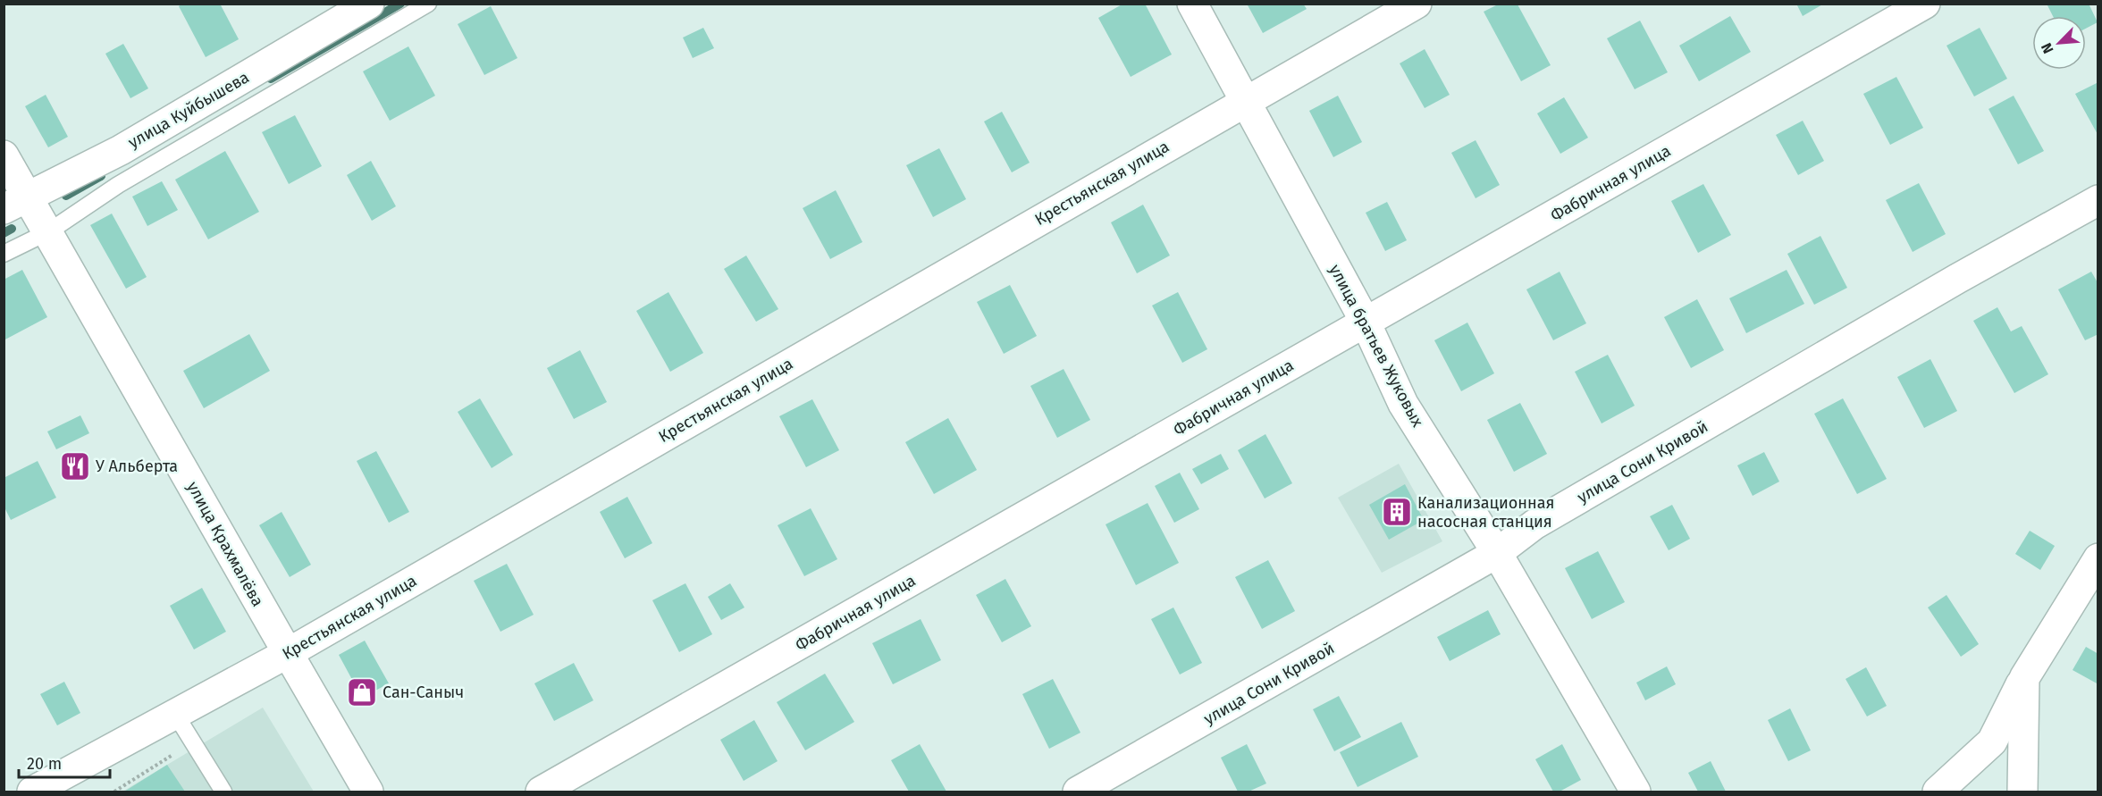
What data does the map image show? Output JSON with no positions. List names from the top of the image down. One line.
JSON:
{"streets":{"street":["улица Куйбышева","Крестьянская улица","Фабричная улица","улица братьев Жуковых","улица Сони Кривой","улица Крахмалёва"]},"crossings":[["улица Куйбышева","улица Крахмалёва"],["Крестьянская улица","улица братьев Жуковых"],["Крестьянская улица","улица Крахмалёва"],["Фабричная улица","улица братьев Жуковых"],["улица братьев Жуковых","улица Сони Кривой"]],"places":{"restaurant":["У Альберта"],"building":["Канализационная насосная станция"],"shop":["Сан-Саныч"]},"scale_bar":"20 m","north":"bottom left"}
